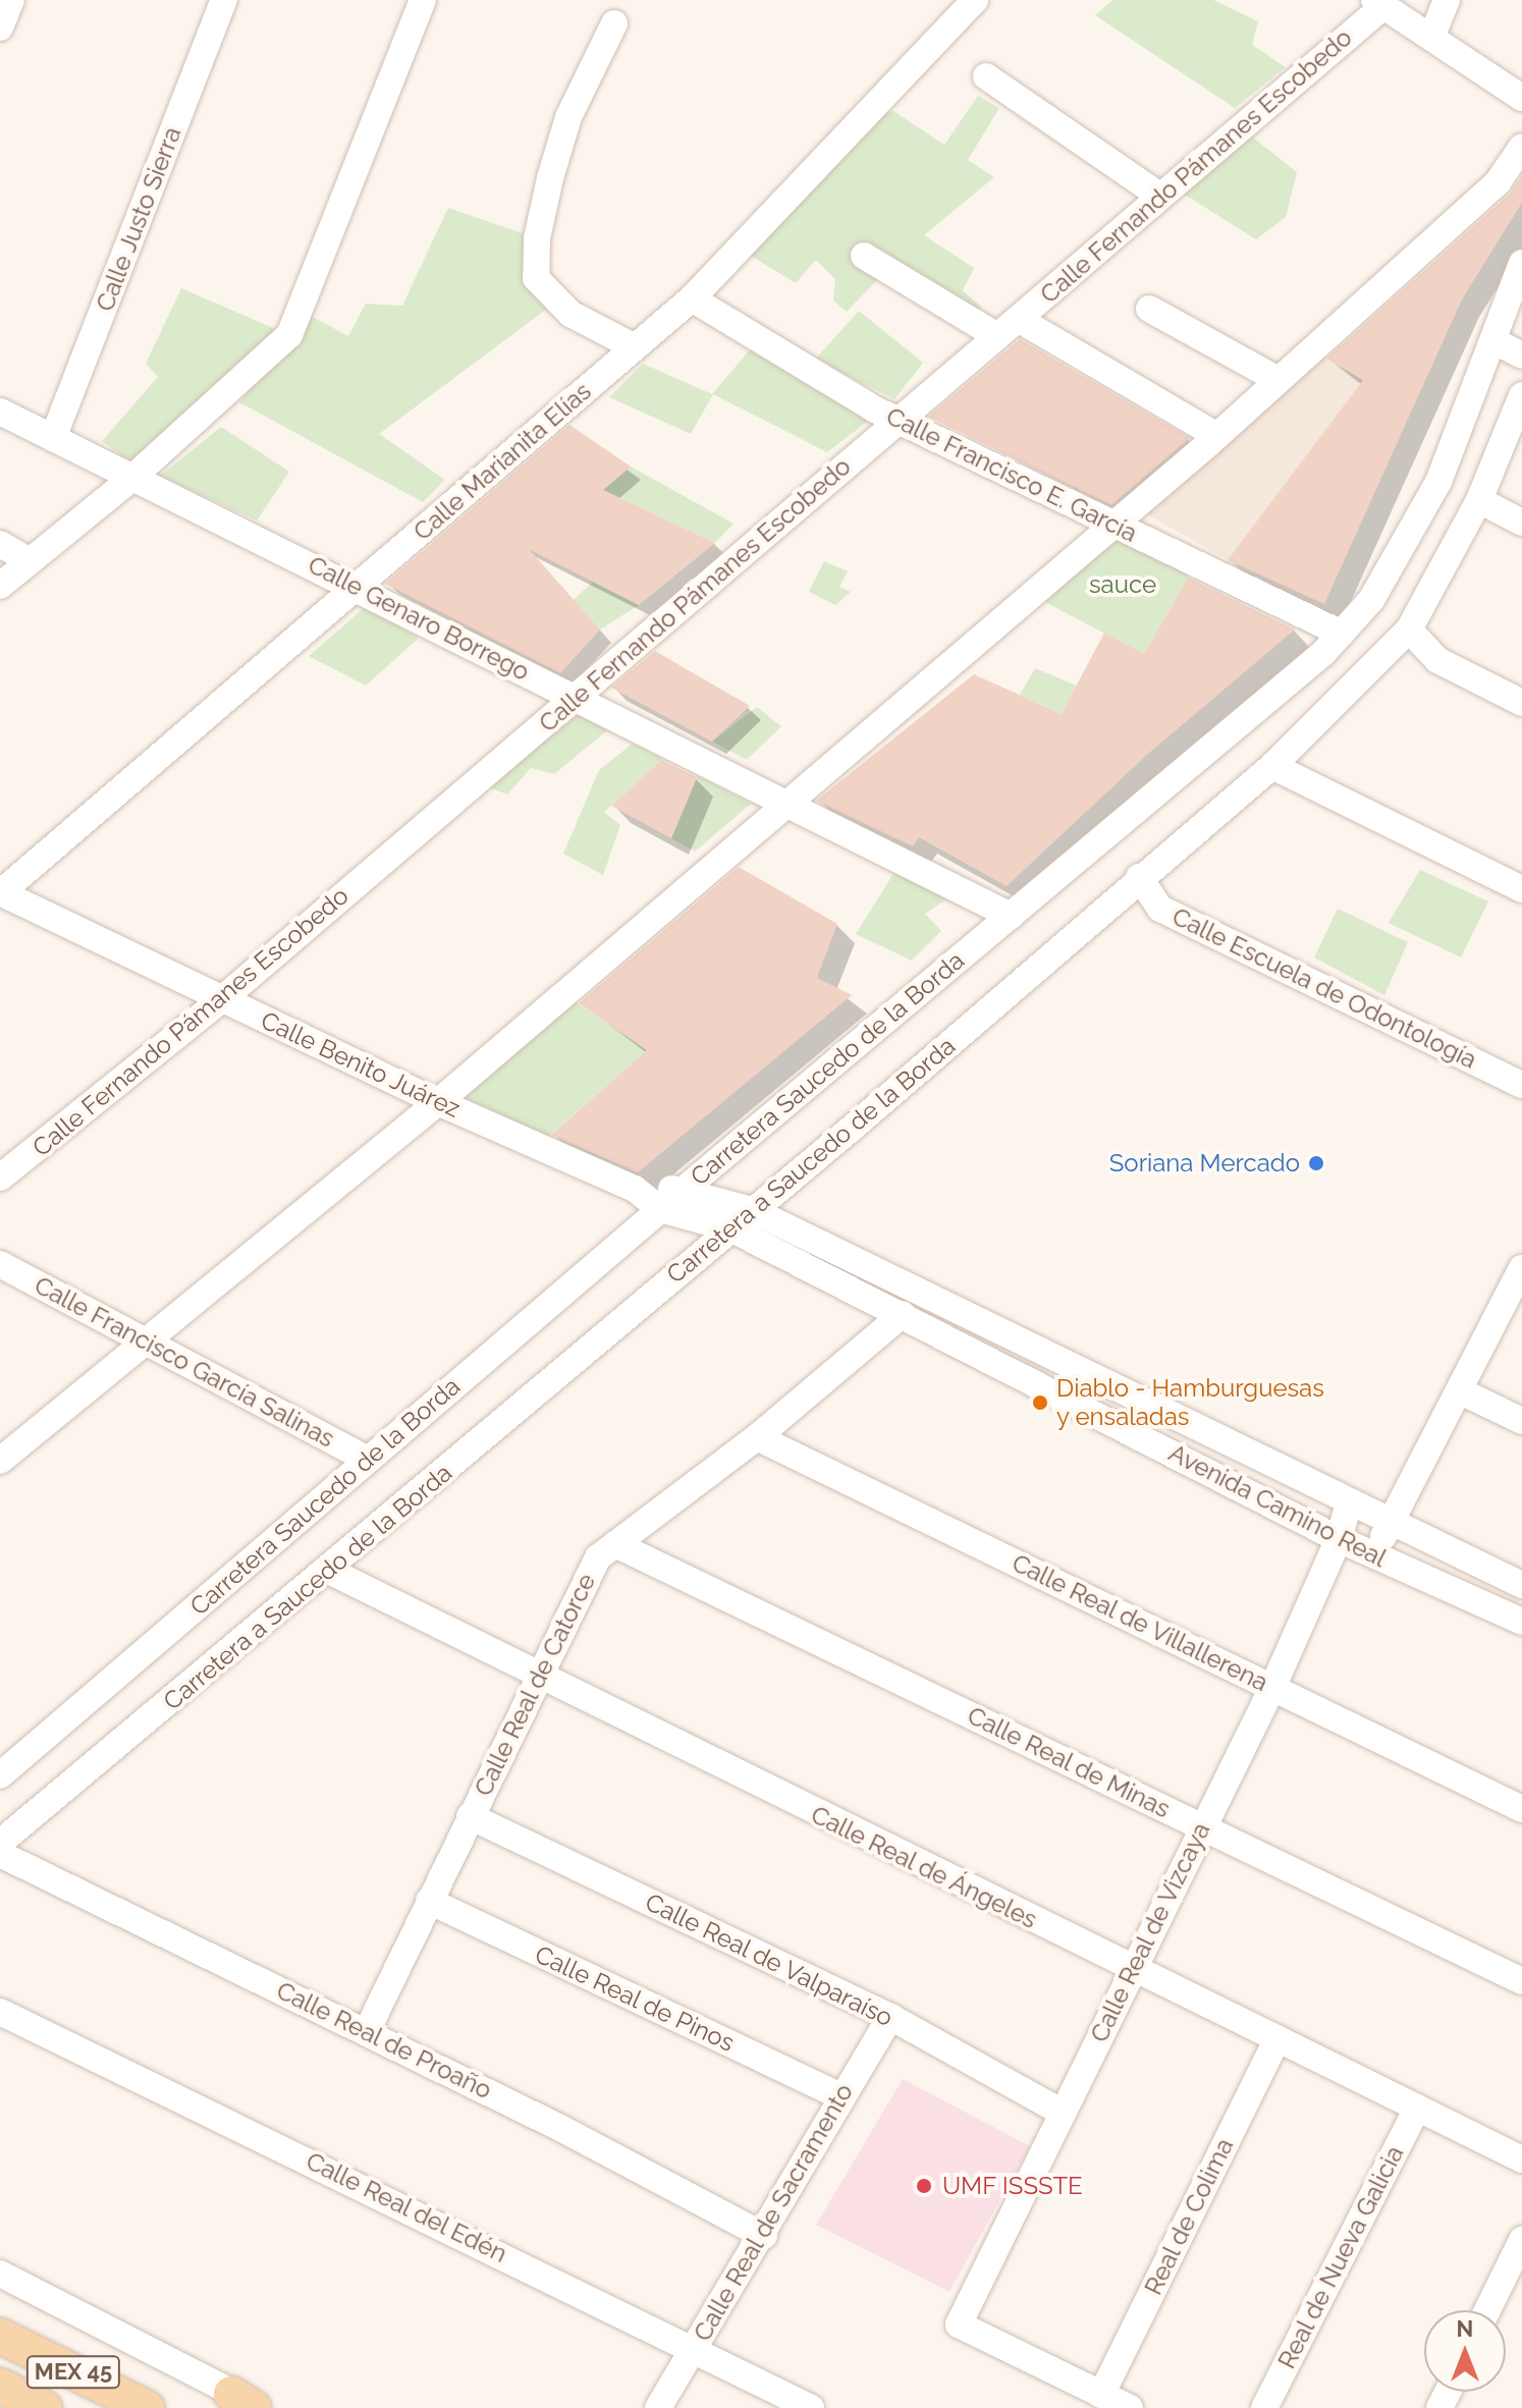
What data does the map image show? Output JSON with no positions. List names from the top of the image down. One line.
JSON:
{"streets":{"main road":["MEX 45"],"street":["Calle Fernando Pámanes Escobedo","Calle Justo Sierra","Calle Marianita Elías","Calle Francisco E. García","Calle Genaro Borrego","Calle Escuela de Odontología","Calle Benito Juárez","Carretera Saucedo de la Borda","Carretera a Saucedo de la Borda","Calle Francisco García Salinas","Avenida Camino Real","Calle Real de Villallerena","Calle Real de Catorce","Calle Real de Minas","Calle Real de Ángeles","Calle Real de Vizcaya","Calle Real de Valparaíso","Calle Real de Pinos","Calle Real de Proaño","Calle Real del Edén","Calle Real de Sacramento","Real de Colima","Real de Nueva Galicia"]},"crossings":[["Calle Fernando Pámanes Escobedo","Calle Francisco E. García"],["Calle Fernando Pámanes Escobedo","Calle Genaro Borrego"],["Calle Fernando Pámanes Escobedo","Calle Benito Juárez"],["Calle Justo Sierra","Calle Genaro Borrego"],["Calle Marianita Elías","Calle Francisco E. García"],["Calle Marianita Elías","Calle Genaro Borrego"],["Calle Marianita Elías","Calle Benito Juárez"],["Calle Francisco E. García","Carretera Saucedo de la Borda"],["Calle Genaro Borrego","Carretera Saucedo de la Borda"],["Calle Escuela de Odontología","Carretera a Saucedo de la Borda"],["Calle Benito Juárez","Carretera Saucedo de la Borda"],["Calle Benito Juárez","Avenida Camino Real"],["Carretera Saucedo de la Borda","Calle Francisco García Salinas"],["Carretera Saucedo de la Borda","Avenida Camino Real"],["Carretera a Saucedo de la Borda","Avenida Camino Real"],["Carretera a Saucedo de la Borda","Calle Real de Ángeles"],["Avenida Camino Real","Calle Real de Catorce"],["Avenida Camino Real","Calle Real de Vizcaya"],["Calle Real de Villallerena","Calle Real de Catorce"],["Calle Real de Villallerena","Calle Real de Vizcaya"],["Calle Real de Catorce","Calle Real de Minas"],["Calle Real de Catorce","Calle Real de Ángeles"],["Calle Real de Catorce","Calle Real de Valparaíso"],["Calle Real de Catorce","Calle Real de Pinos"],["Calle Real de Catorce","Calle Real de Proaño"],["Calle Real de Minas","Calle Real de Vizcaya"],["Calle Real de Ángeles","Calle Real de Vizcaya"],["Calle Real de Ángeles","Real de Colima"],["Calle Real de Ángeles","Real de Nueva Galicia"],["Calle Real de Vizcaya","Calle Real de Valparaíso"],["Calle Real de Vizcaya","Real de Colima"],["Calle Real de Valparaíso","Calle Real de Sacramento"],["Calle Real de Pinos","Calle Real de Sacramento"],["Calle Real de Proaño","Calle Real de Sacramento"],["Calle Real del Edén","Calle Real de Sacramento"]],"parks":["sauce"],"places":["Soriana Mercado","Diablo - Hamburguesas y ensaladas","UMF ISSSTE"],"north":"top"}
